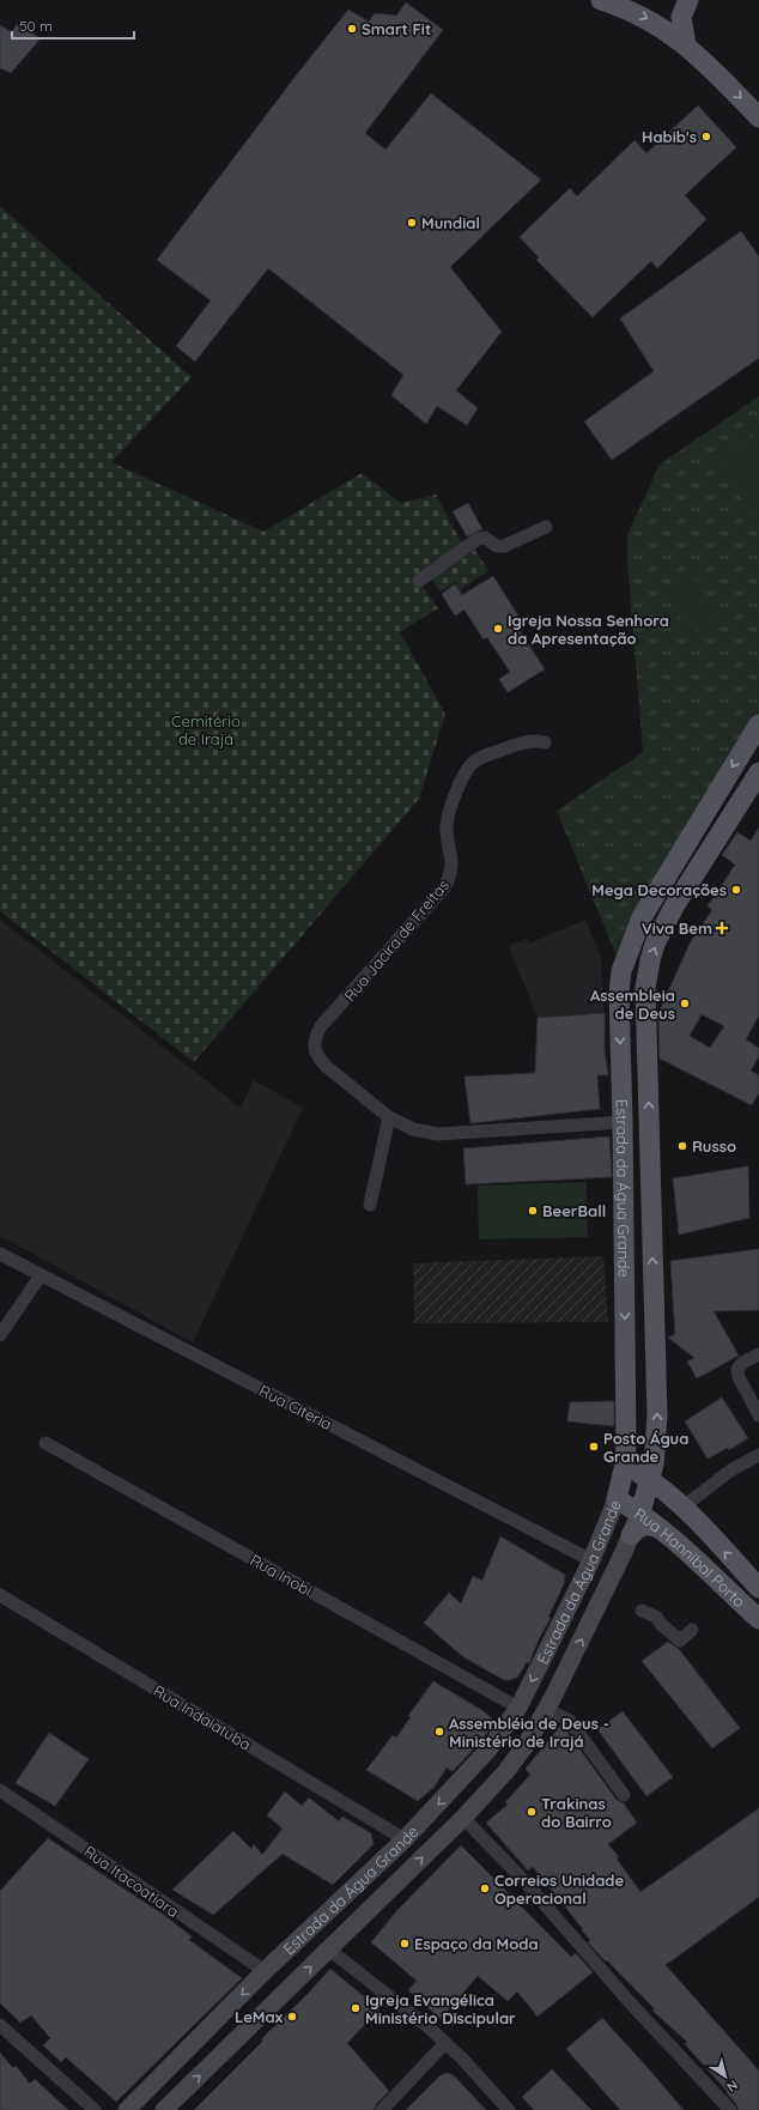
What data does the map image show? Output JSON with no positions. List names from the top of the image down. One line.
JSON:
{"streets":{"main road":["Estrada da Água Grande","Rua Hannibal Porto"],"street":["Rua Jacira de Freitas","Rua Citeria","Rua Inobi","Rua Indaiatuba","Rua Itacoatiara"]},"crossings":[["Estrada da Água Grande","Rua Citeria"],["Estrada da Água Grande","Rua Hannibal Porto"],["Estrada da Água Grande","Rua Inobi"],["Estrada da Água Grande","Rua Indaiatuba"],["Estrada da Água Grande","Rua Itacoatiara"]],"parks":["Cemitério de Irajá"],"places":{"other":["Smart Fit","Habib's","Mundial","Igreja Nossa Senhora da Apresentação","Mega Decorações","Assembleia de Deus","Russo","BeerBall","Posto Água Grande","Assembléia de Deus - Ministério de Irajá","Trakinas do Bairro","Correios Unidade Operacional","Espaço da Moda","Igreja Evangélica Ministério Discipular","LeMax"],"health":["Viva Bem"]},"scale_bar":"50 m","north":"bottom right"}
